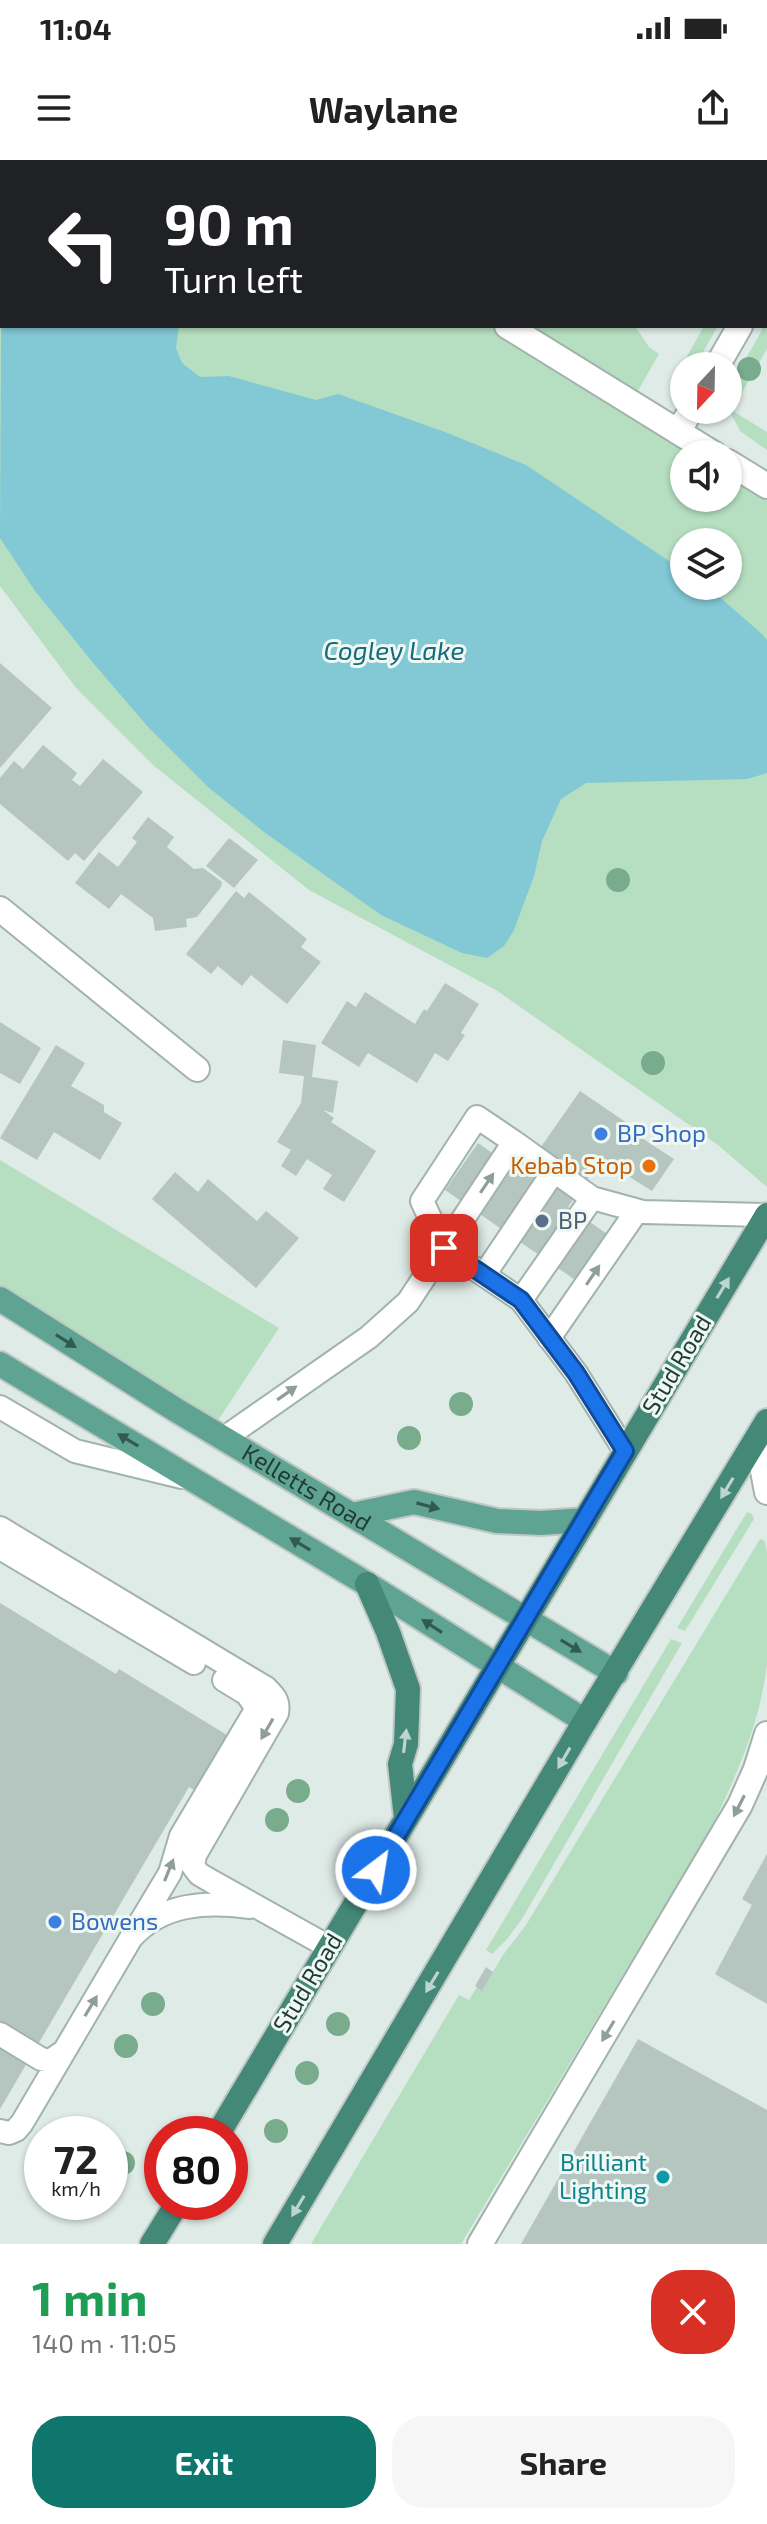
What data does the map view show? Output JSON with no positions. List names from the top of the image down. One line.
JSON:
{"streets":{"highway":["Stud Road"],"main road":["Kelletts Road"]},"crossings":[["Stud Road","Kelletts Road"]],"water":["Cogley Lake"],"places":["BP Shop","Kebab Stop","BP","Bowens","Brilliant Lighting"],"north":"bottom","page":{"status":"11:04","header":"Waylane","turn":["90 m","Turn left"],"speed":"72 km/h","limit":"80","heading":["1 min","140 m · 11:05"],"buttons":["Exit","Share"]}}
